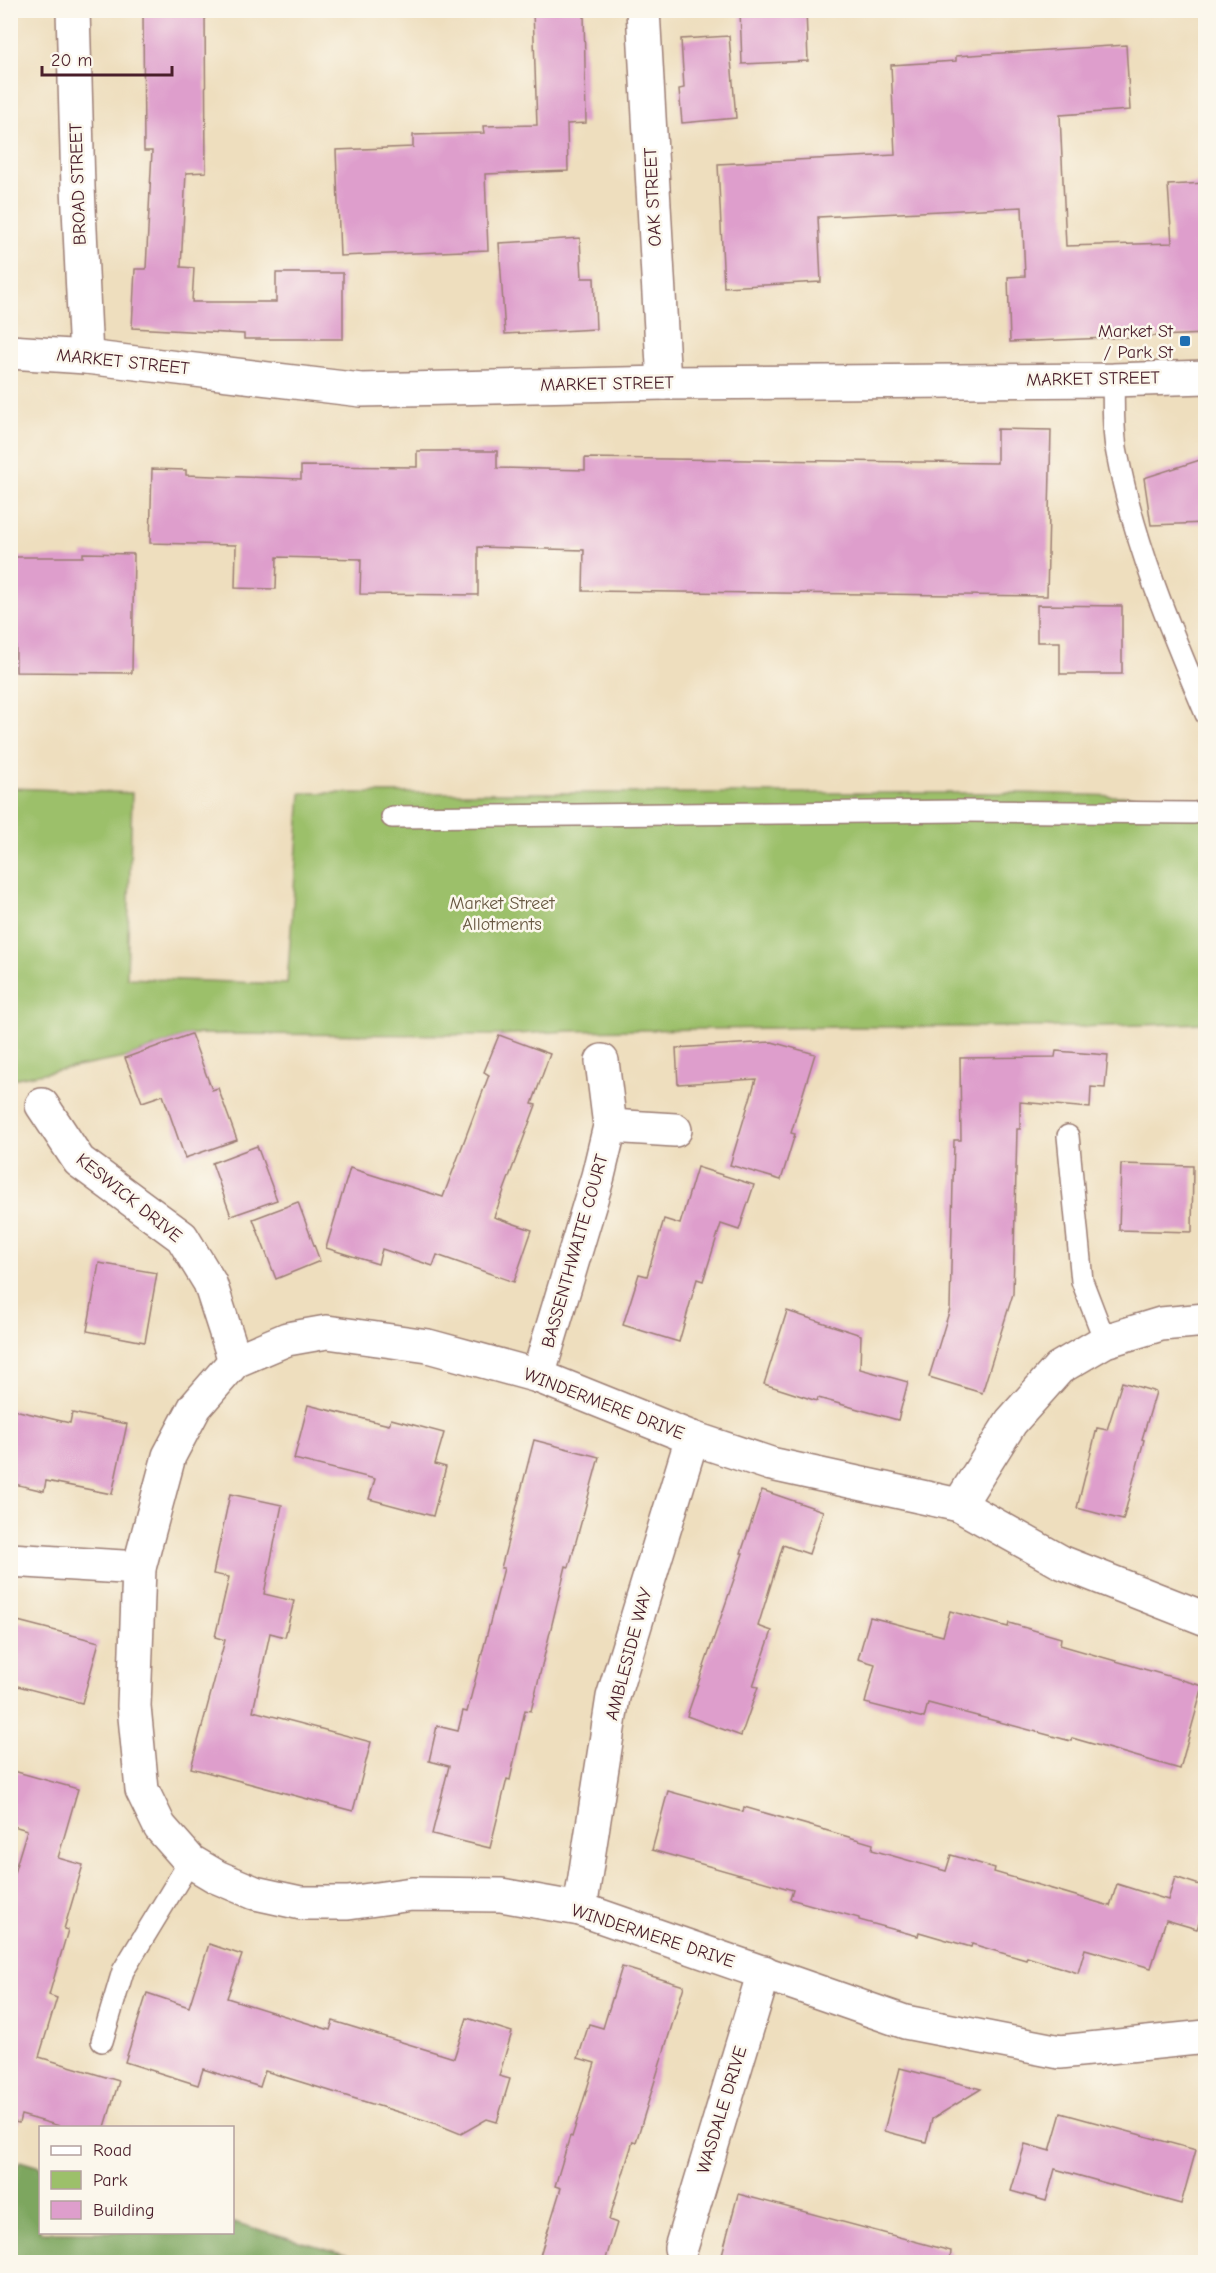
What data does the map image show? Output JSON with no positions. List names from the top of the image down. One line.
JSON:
{"streets":{"main road":["BROAD STREET","OAK STREET","MARKET STREET","KESWICK DRIVE","BASSENTHWAITE COURT","WINDERMERE DRIVE","AMBLESIDE WAY","WASDALE DRIVE"]},"crossings":[["BROAD STREET","MARKET STREET"],["OAK STREET","MARKET STREET"],["KESWICK DRIVE","WINDERMERE DRIVE"],["BASSENTHWAITE COURT","WINDERMERE DRIVE"],["WINDERMERE DRIVE","AMBLESIDE WAY"],["WINDERMERE DRIVE","WASDALE DRIVE"]],"parks":["Market Street Allotments"],"places":{"transit":["Market St / Park St"]},"legend":["Road","Park","Building"],"scale_bar":"20 m"}
